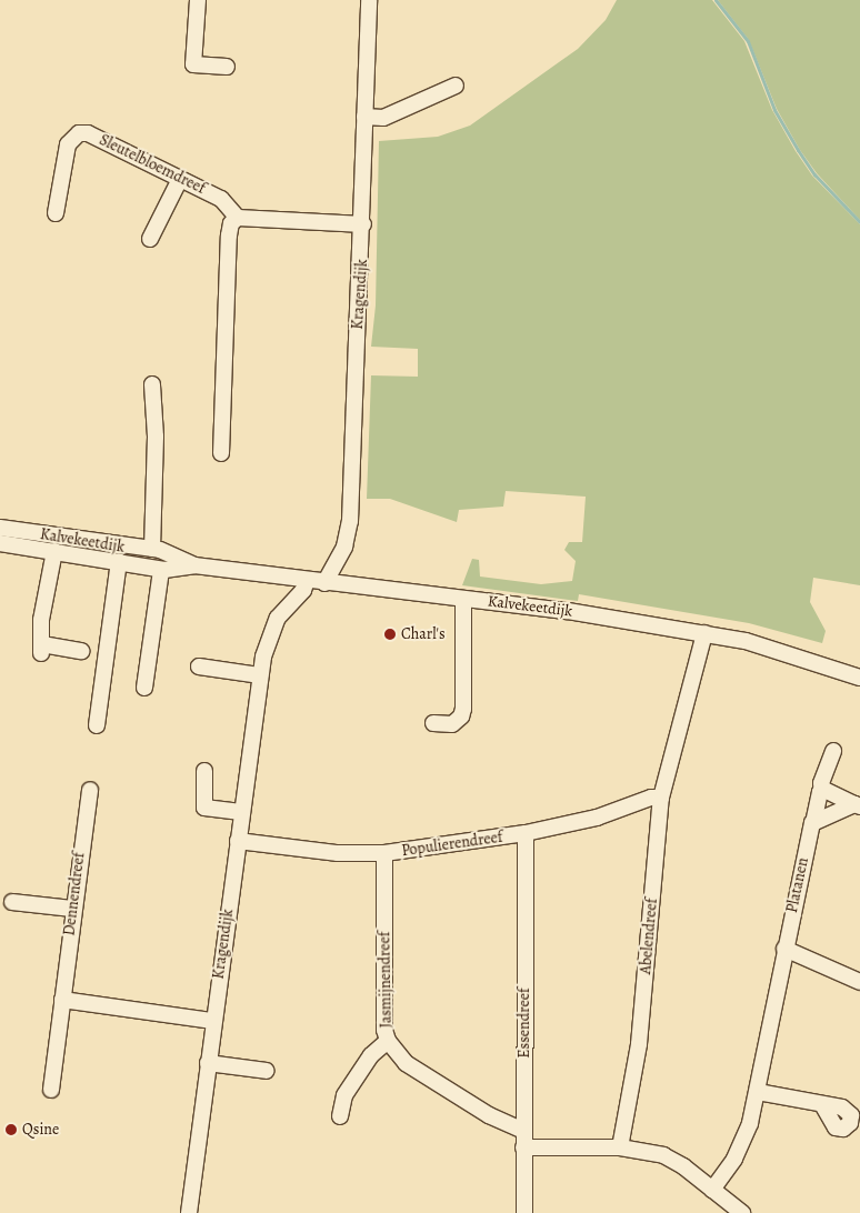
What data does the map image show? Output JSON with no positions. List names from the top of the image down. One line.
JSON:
{"streets":{"street":["Sleutelbloemdreef","Kragendijk","Kalvekeetdijk","Populierendreef","Platanen","Dennendreef","Abelendreef","Jasmijnendreef","Essendreef"]},"crossings":[["Kragendijk","Kalvekeetdijk"],["Kragendijk","Populierendreef"],["Kalvekeetdijk","Abelendreef"],["Populierendreef","Abelendreef"],["Populierendreef","Jasmijnendreef"],["Populierendreef","Essendreef"],["Jasmijnendreef","Essendreef"]],"places":["Charl's","Qsine"]}
